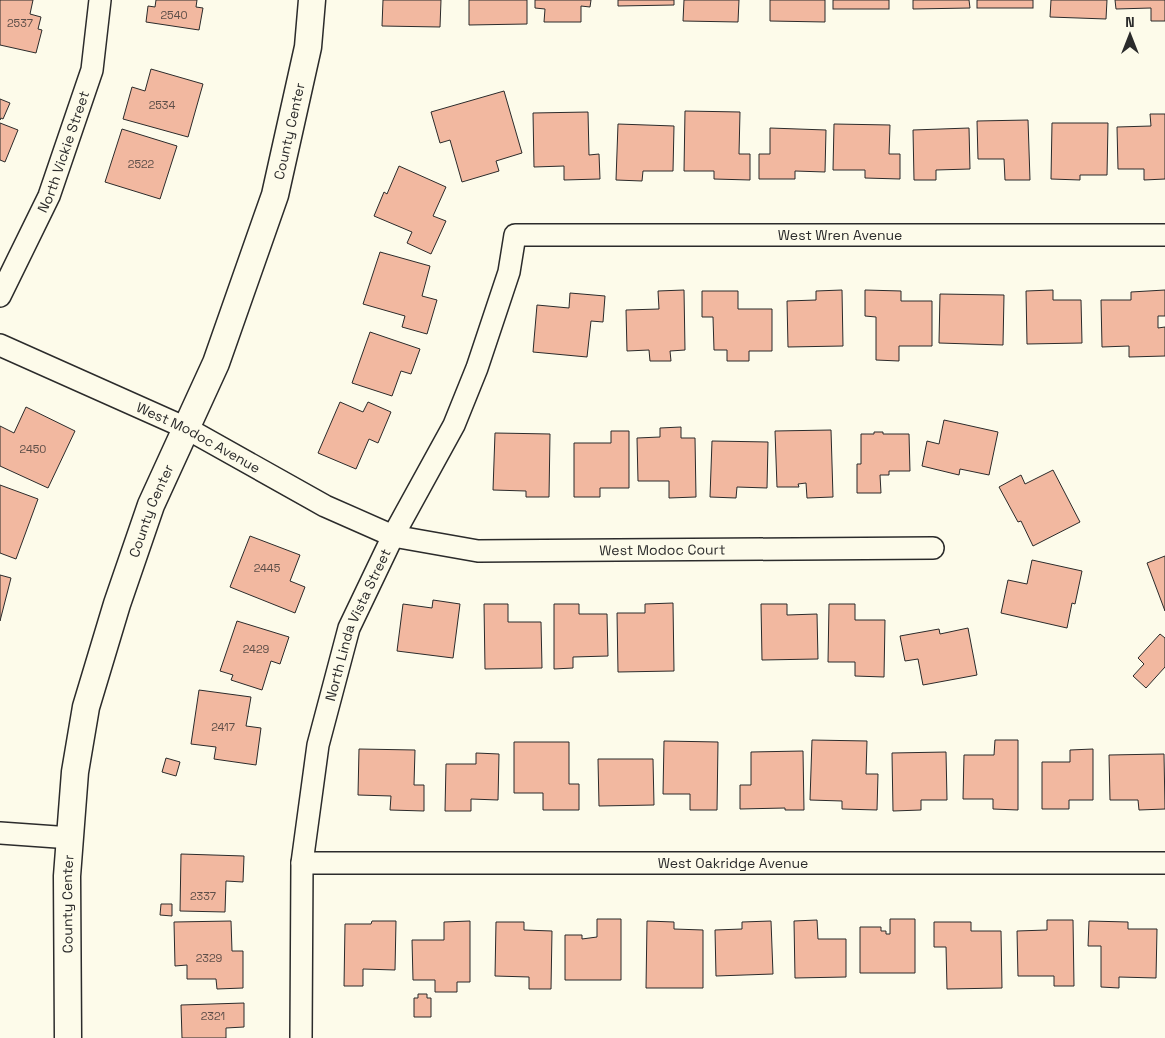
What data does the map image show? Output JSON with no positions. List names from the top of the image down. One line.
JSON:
{"streets":{"street":["County Center","North Vickie Street","West Wren Avenue","West Modoc Avenue","West Modoc Court","North Linda Vista Street","West Oakridge Avenue"]},"crossings":[["County Center","West Modoc Avenue"],["West Wren Avenue","North Linda Vista Street"],["West Modoc Avenue","West Modoc Court"],["West Modoc Avenue","North Linda Vista Street"],["West Modoc Court","North Linda Vista Street"],["North Linda Vista Street","West Oakridge Avenue"]],"house_numbers":["2540","2537","2534","2522","2450","2445","2429","2417","2337","2329","2321"],"north":"top"}
